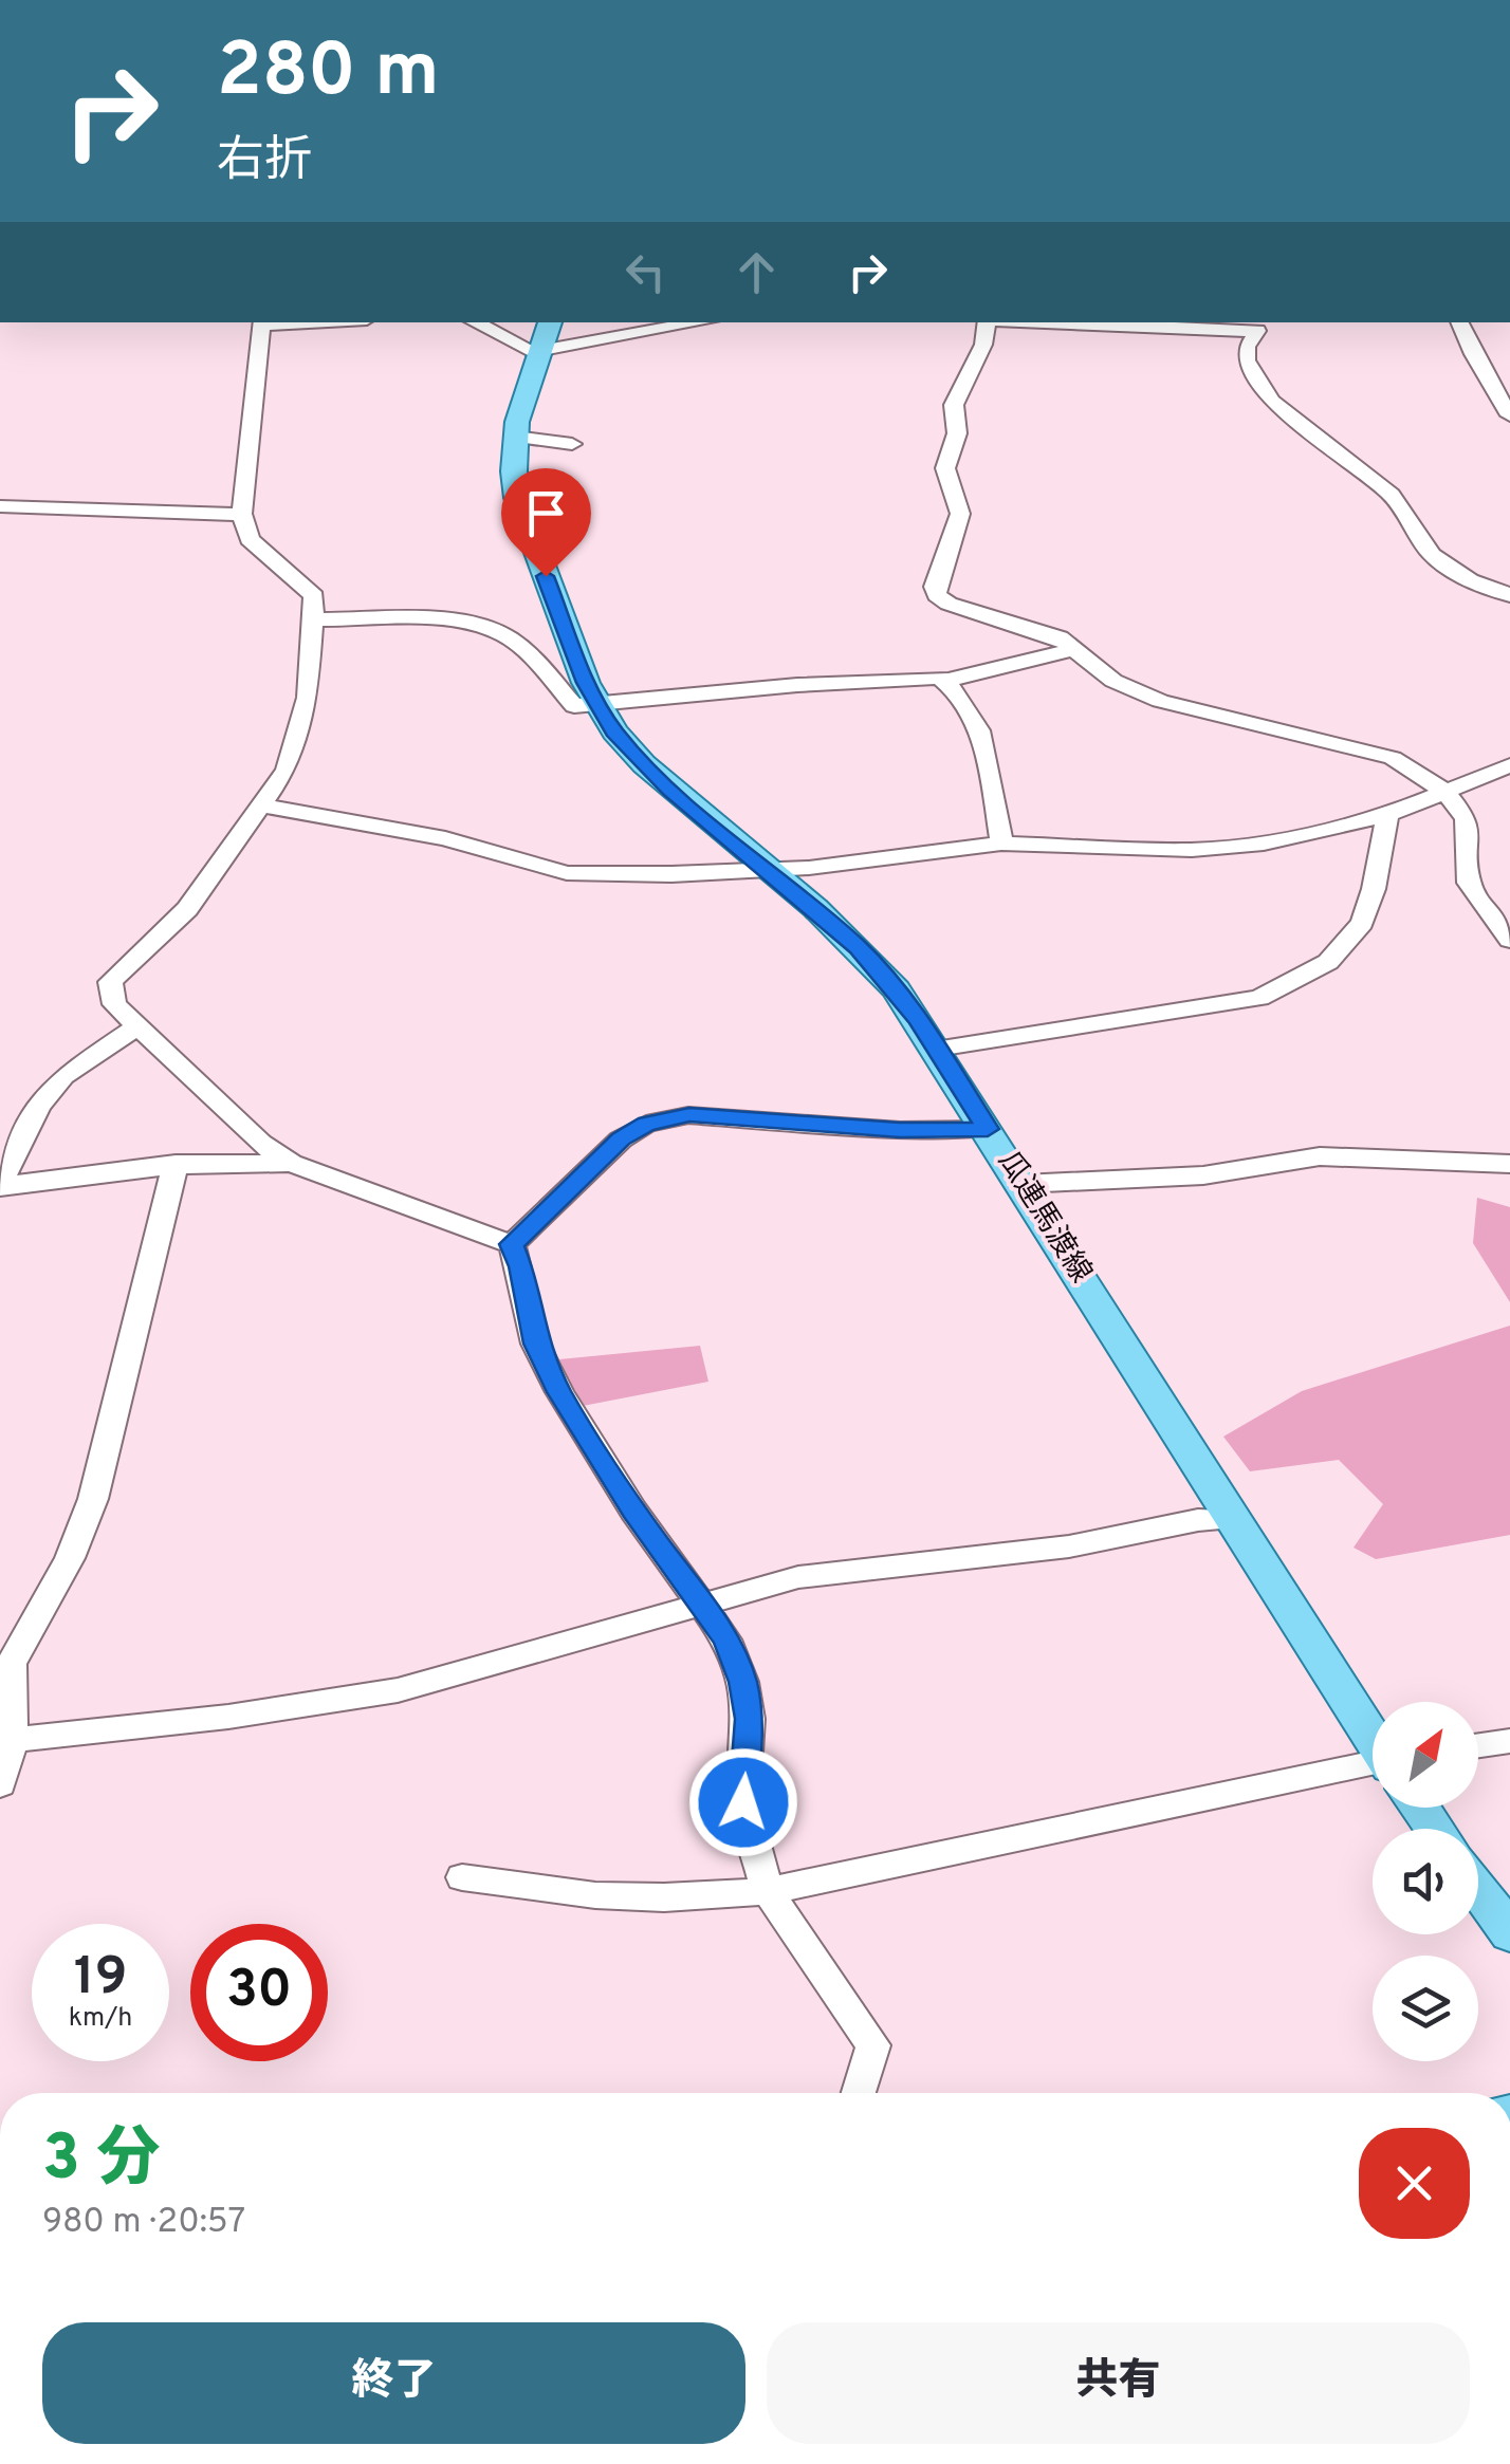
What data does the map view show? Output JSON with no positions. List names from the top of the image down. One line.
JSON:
{"streets":{"main road":["瓜連馬渡線"]},"north":"top right","page":{"turn":["280 m","右折"],"speed":"19 km/h","limit":"30","heading":["3 分","980 m · 20:57"],"buttons":["終了","共有"]}}
